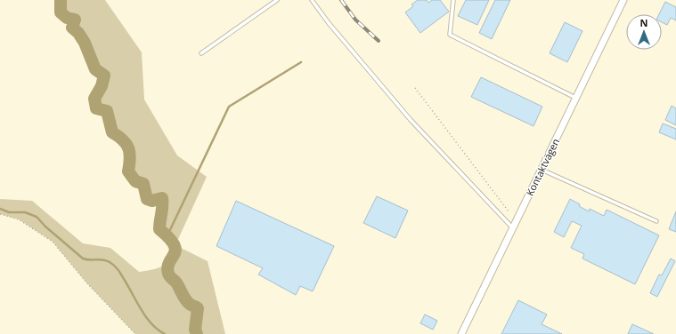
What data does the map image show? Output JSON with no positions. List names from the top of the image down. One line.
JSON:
{"streets":{"street":["Kontaktvägen"]},"north":"top"}
